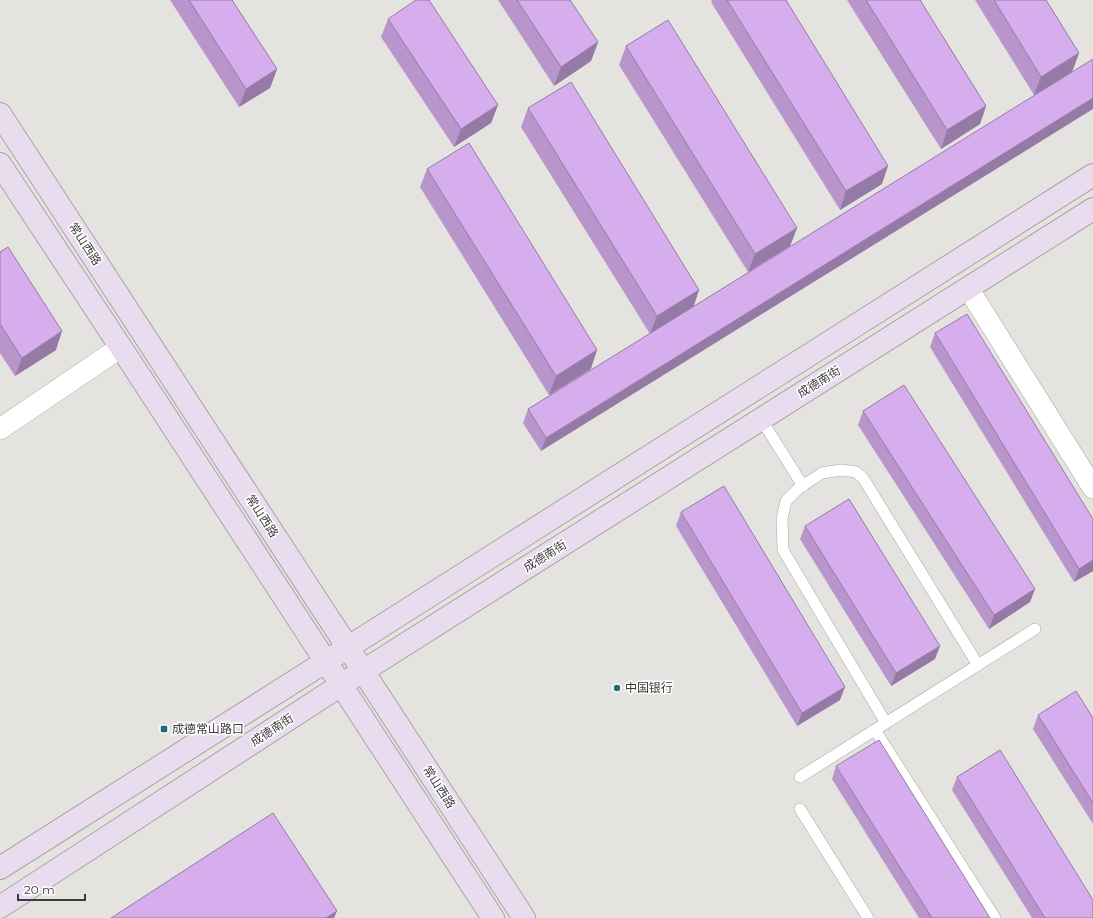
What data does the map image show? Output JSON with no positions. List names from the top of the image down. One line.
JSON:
{"streets":{"main road":["常山西路","成德南街"]},"crossings":[["常山西路","成德南街"]],"places":{"other":["中国银行"],"transit":["成德常山路口"]},"scale_bar":"20 m"}
